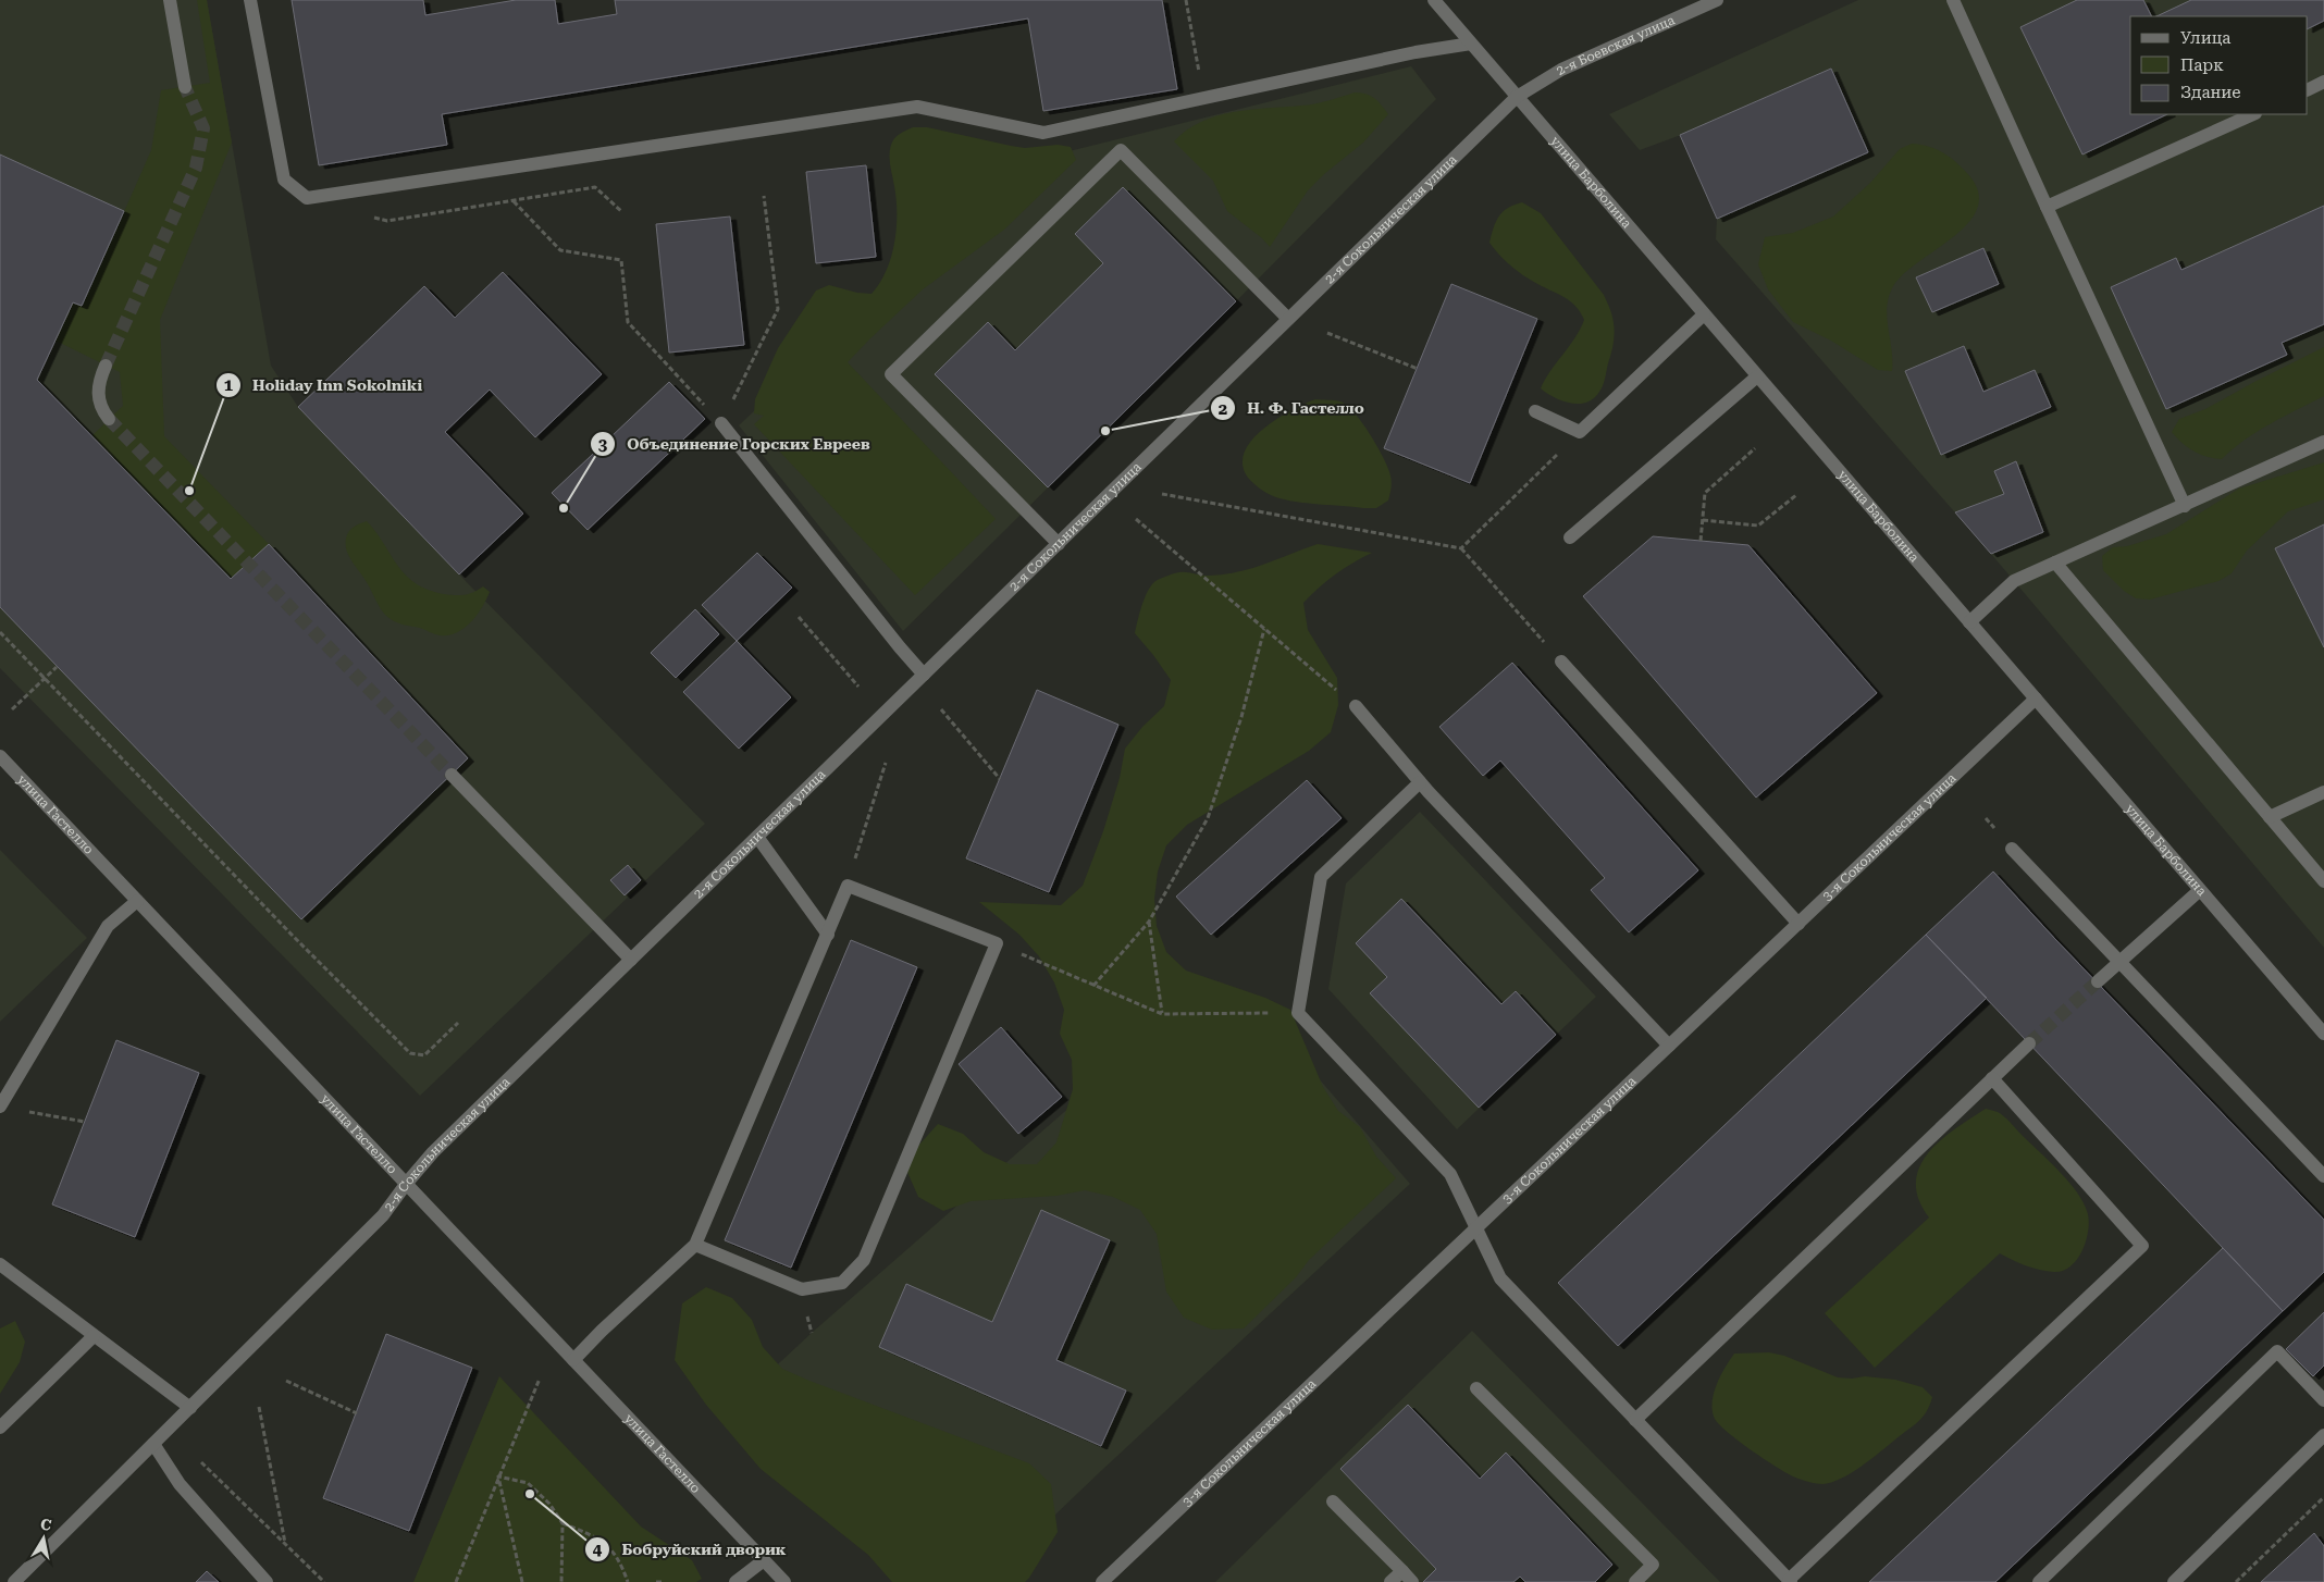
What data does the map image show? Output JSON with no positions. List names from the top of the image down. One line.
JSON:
{"streets":{"street":["2-я Боевская улица","улица Барболина","2-я Сокольническая улица","улица Гастелло","3-я Сокольническая улица"]},"crossings":[["2-я Боевская улица","улица Барболина"],["2-я Боевская улица","2-я Сокольническая улица"],["улица Барболина","2-я Сокольническая улица"],["улица Барболина","3-я Сокольническая улица"],["2-я Сокольническая улица","улица Гастелло"]],"places":["Н. Ф. Гастелло","Holiday Inn Sokolniki","Объединение Горских Евреев","Бобруйский дворик"],"legend":["Улица","Парк","Здание"],"north":"top"}
